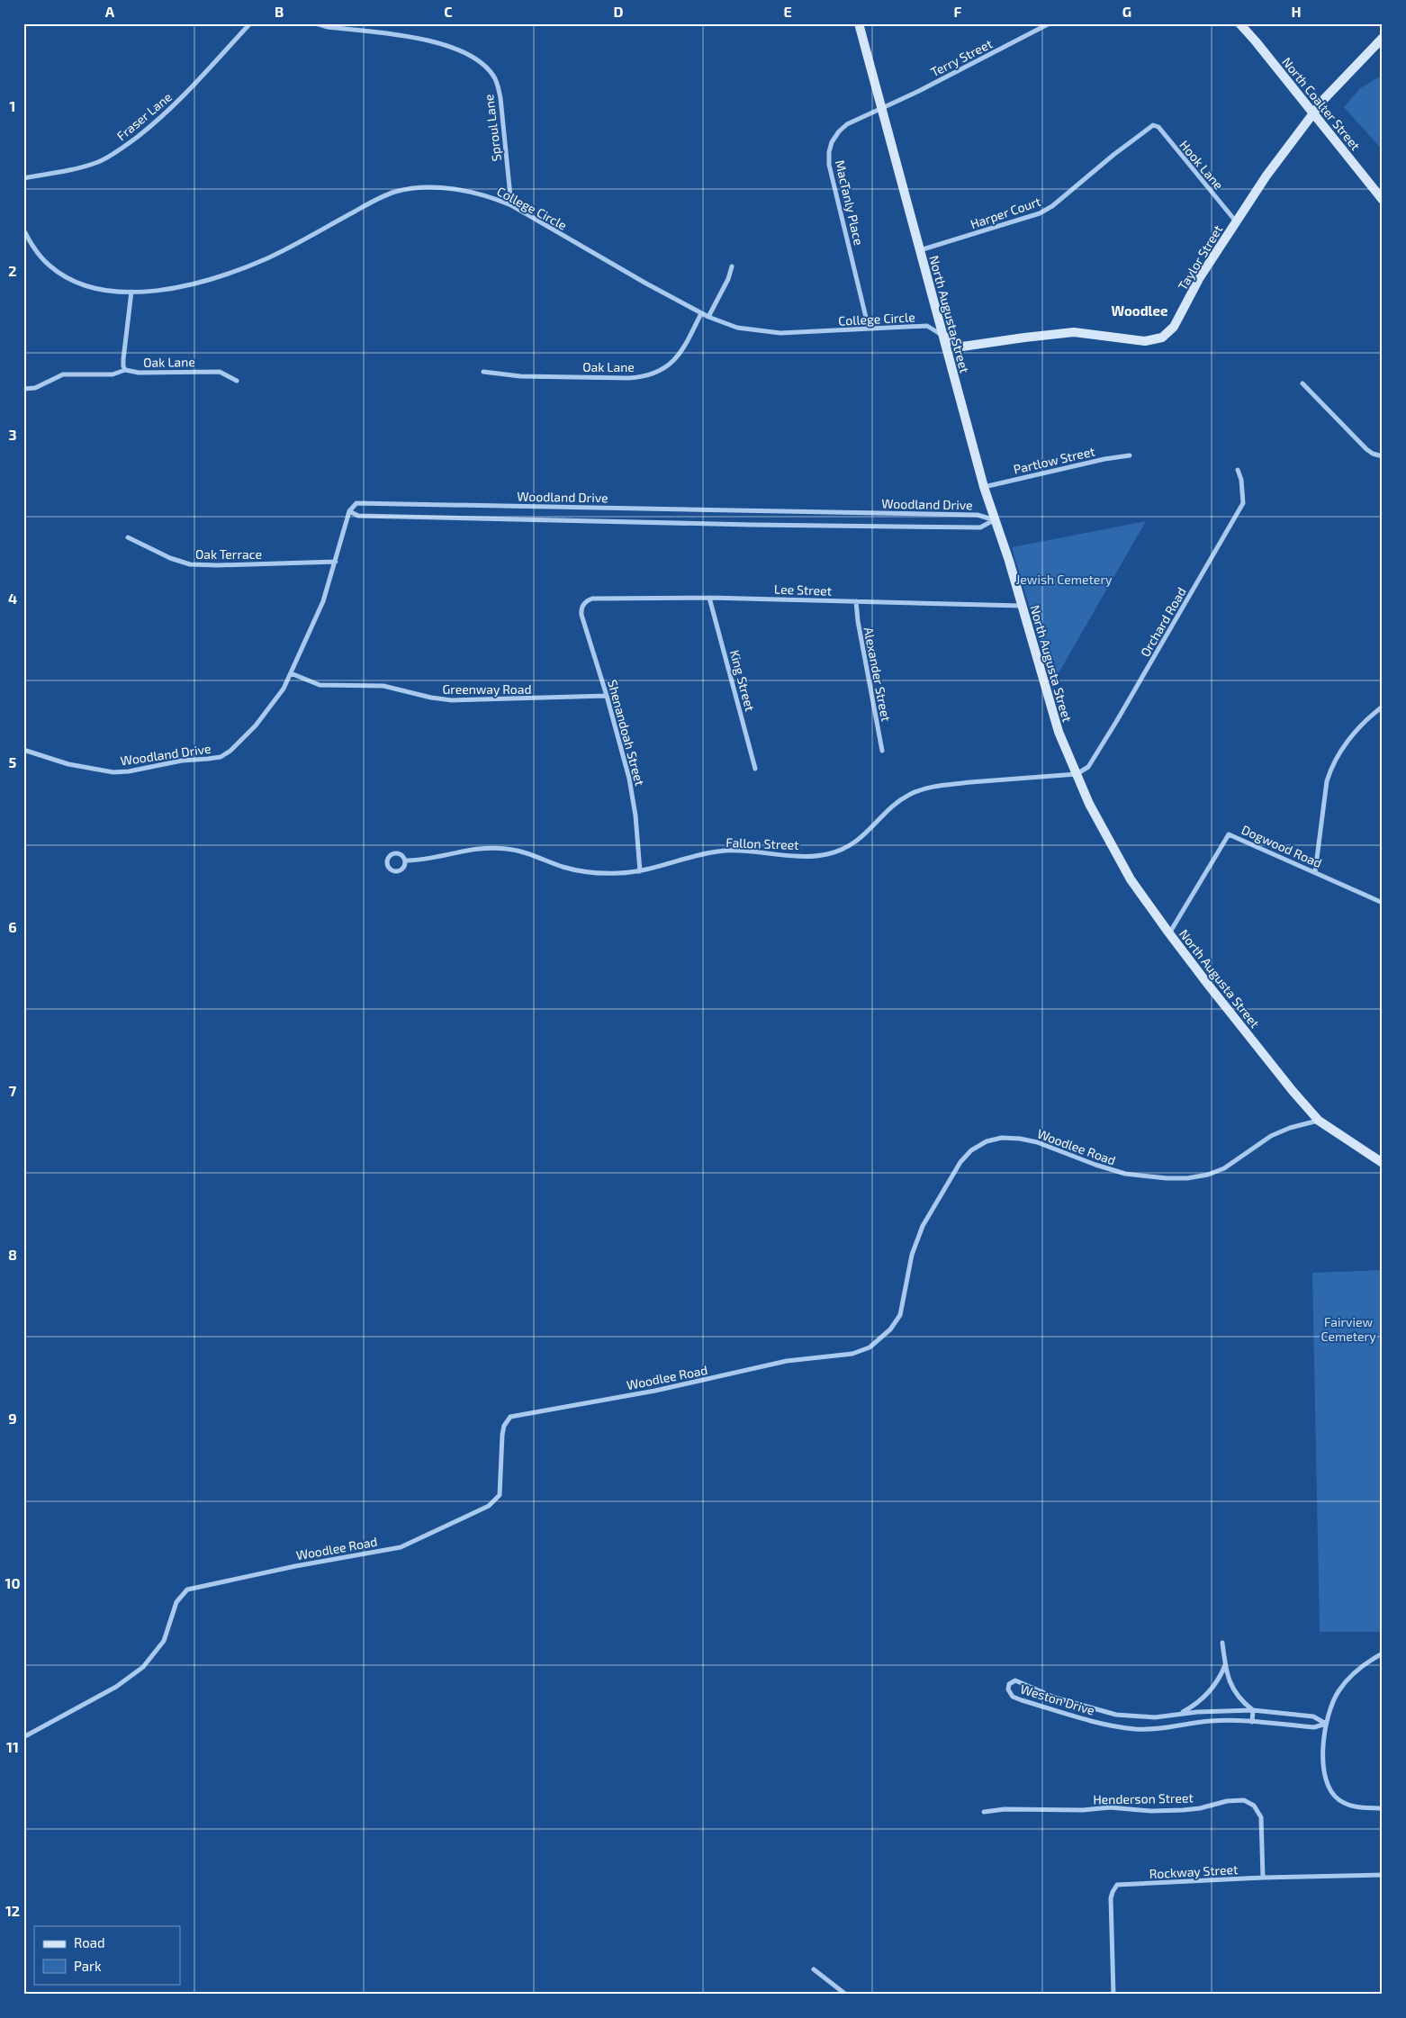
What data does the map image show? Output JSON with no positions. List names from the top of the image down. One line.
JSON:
{"streets":{"main road":["North Coalter Street","Taylor Street","North Augusta Street"],"street":["Terry Street","Fraser Lane","Sproul Lane","Hook Lane","MacTanly Place","College Circle","Harper Court","Oak Lane","Partlow Street","Woodland Drive","Oak Terrace","Lee Street","Orchard Road","Alexander Street","King Street","Greenway Road","Shenandoah Street","Fallon Street","Dogwood Road","Woodlee Road","Weston Drive","Henderson Street","Rockway Street"]},"crossings":[["Terry Street","MacTanly Place"],["Terry Street","North Augusta Street"],["North Coalter Street","Taylor Street"],["Sproul Lane","College Circle"],["Hook Lane","Harper Court"],["Hook Lane","Taylor Street"],["MacTanly Place","College Circle"],["MacTanly Place","North Augusta Street"],["College Circle","Taylor Street"],["College Circle","North Augusta Street"],["College Circle","Oak Lane"],["Harper Court","North Augusta Street"],["Taylor Street","North Augusta Street"],["North Augusta Street","Partlow Street"],["North Augusta Street","Woodland Drive"],["North Augusta Street","Lee Street"],["North Augusta Street","Orchard Road"],["North Augusta Street","Fallon Street"],["North Augusta Street","Dogwood Road"],["North Augusta Street","Woodlee Road"],["Woodland Drive","Oak Terrace"],["Woodland Drive","Greenway Road"],["Lee Street","Alexander Street"],["Lee Street","King Street"],["Lee Street","Shenandoah Street"],["Orchard Road","Fallon Street"],["Greenway Road","Shenandoah Street"],["Shenandoah Street","Fallon Street"],["Henderson Street","Rockway Street"]],"districts":["Woodlee"],"parks":["Jewish Cemetery","Fairview Cemetery"],"legend":["Road","Park"],"grid":{"columns":["A","B","C","D","E","F","G","H"],"rows":["1","2","3","4","5","6","7","8","9","10","11","12"]}}
